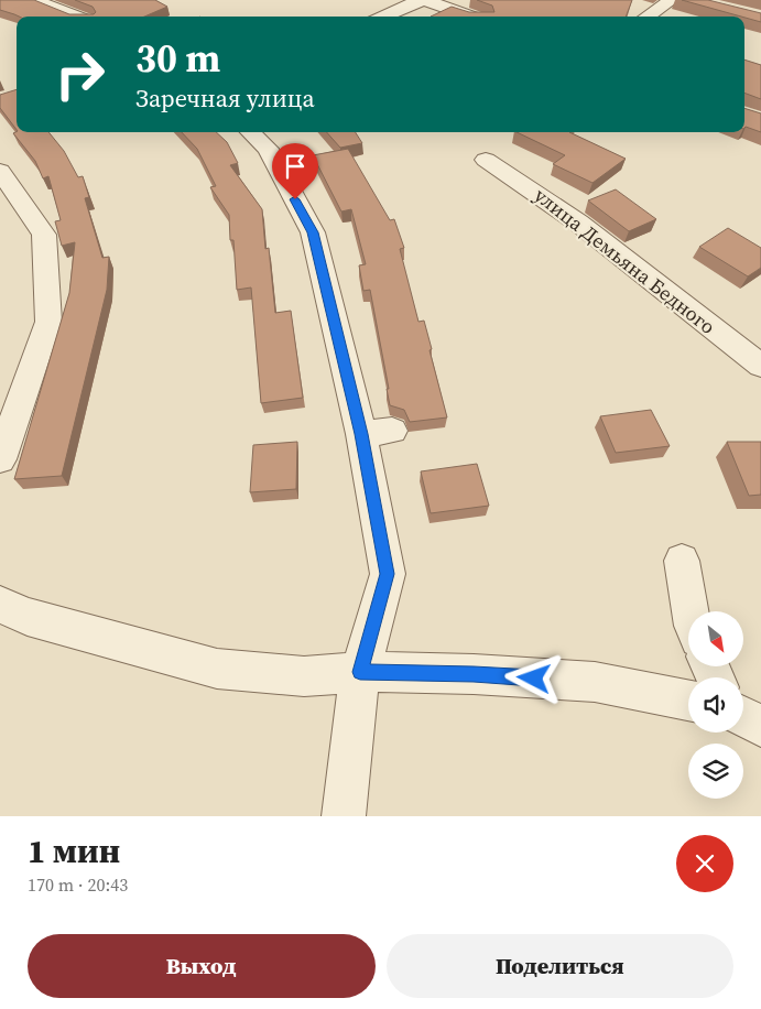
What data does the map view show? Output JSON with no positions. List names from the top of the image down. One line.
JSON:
{"streets":{"street":["улица Демьяна Бедного"]},"north":"bottom right","page":{"turn":["30 m","Заречная улица"],"heading":["1 мин","170 m · 20:43"],"buttons":["Выход","Поделиться"]}}
